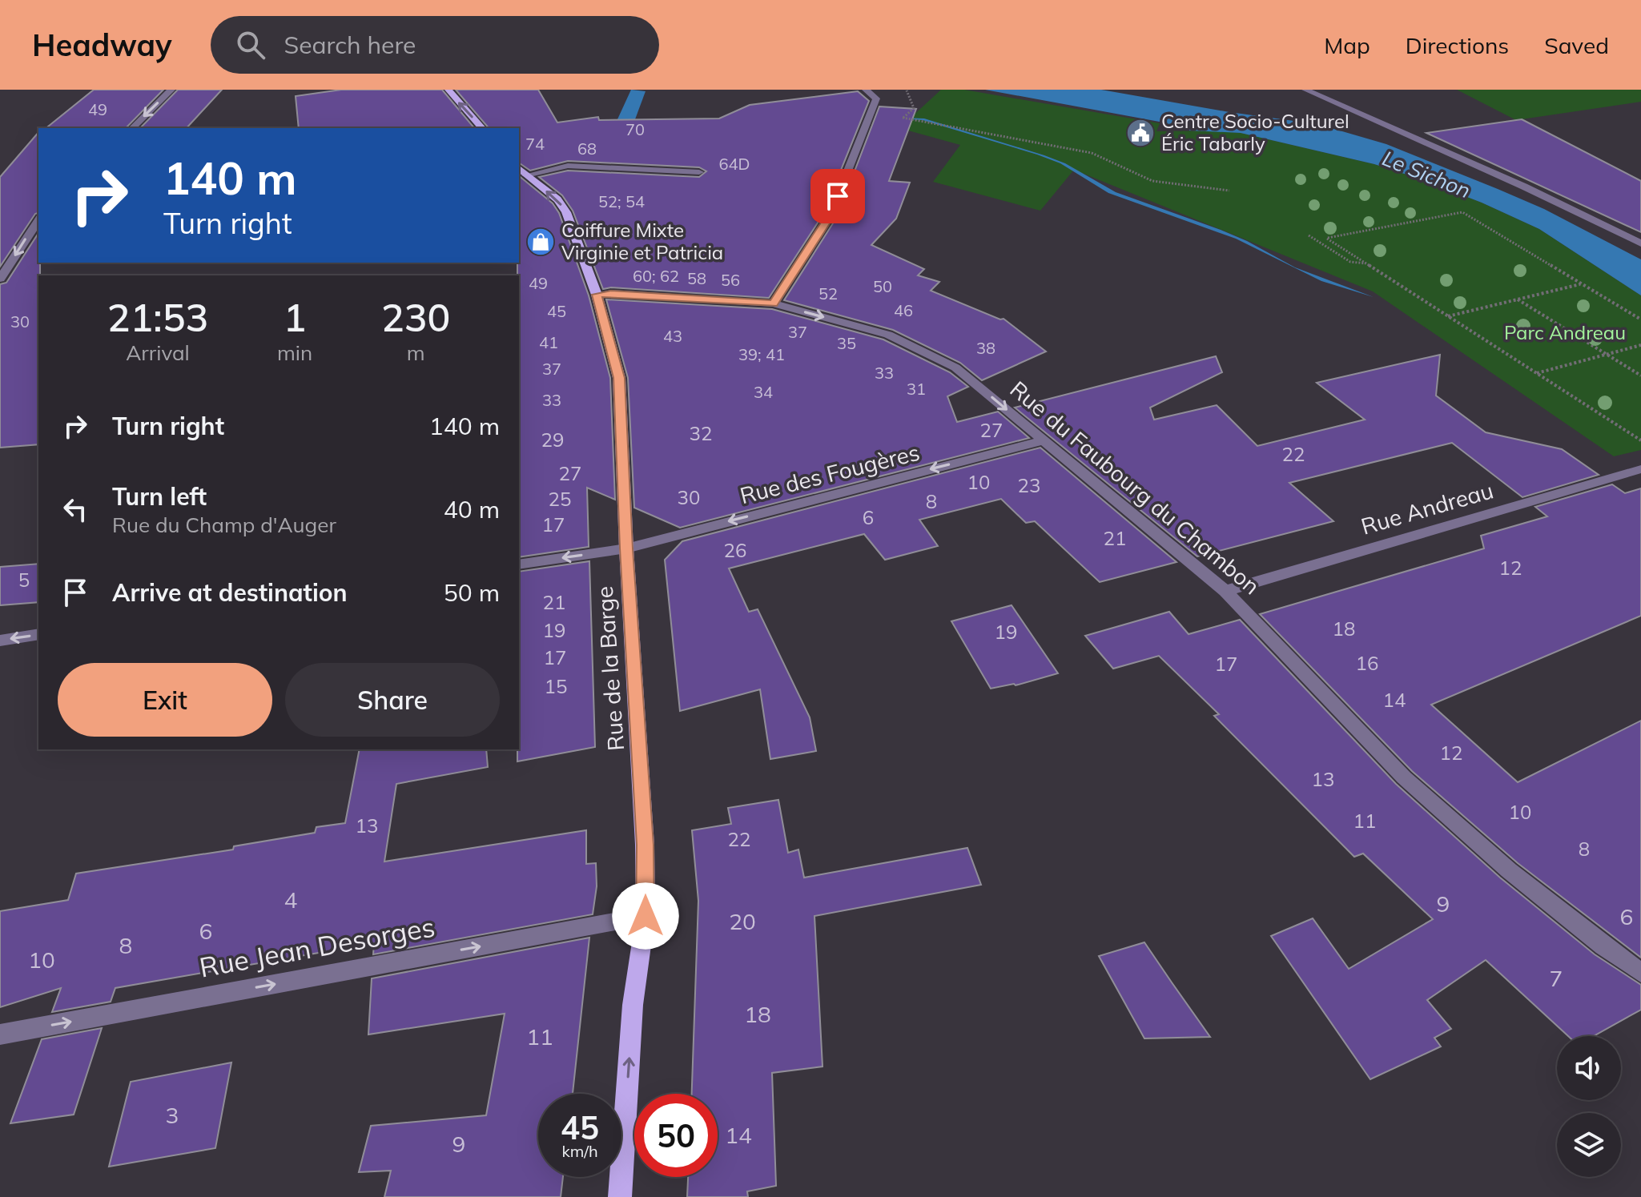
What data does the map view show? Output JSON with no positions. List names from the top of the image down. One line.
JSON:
{"streets":{"main road":["Rue de la Barge"],"street":["Rue des Fougères","Rue du Faubourg du Chambon","Rue Andreau","Rue Jean Desorges"]},"crossings":[["Rue des Fougères","Rue du Faubourg du Chambon"],["Rue des Fougères","Rue de la Barge"],["Rue du Faubourg du Chambon","Rue Andreau"],["Rue du Faubourg du Chambon","Rue de la Barge"],["Rue de la Barge","Rue Jean Desorges"]],"one_way":["Rue des Fougères","Rue de la Barge","Rue Jean Desorges"],"water":["Le Sichon"],"parks":["Parc Andreau"],"places":{"public building":["Centre Socio-Culturel Éric Tabarly"],"shop":["Coiffure Mixte Virginie et Patricia"]},"house_numbers":["49","70","74","68","64D","52; 54","60; 62","58","56","49","50","52","46","45","30","37","43","41","35","38","39; 41","37","33","31","34","33","27","32","29","22","27","10","23","30","25","8","6","17","21","26","12","5","21","18","19","19","17","16","17","15","14","12","13","10","11","13","22","8","4","9","6","20","6","8","10","7","18","11","3","14","9"],"page":{"header":"Headway","search":"Search here","nav":["Map","Directions","Saved"],"turn":["140 m","Turn right"],"eta":["21:53","Arrival","1","min","230","m"],"list":[{"name":"Turn right","value":"140 m"},{"name":"Turn left","note":"Rue du Champ d'Auger","value":"40 m"},{"name":"Arrive at destination","value":"50 m"}],"buttons":["Exit","Share"],"speed":"45 km/h","limit":"50"}}
